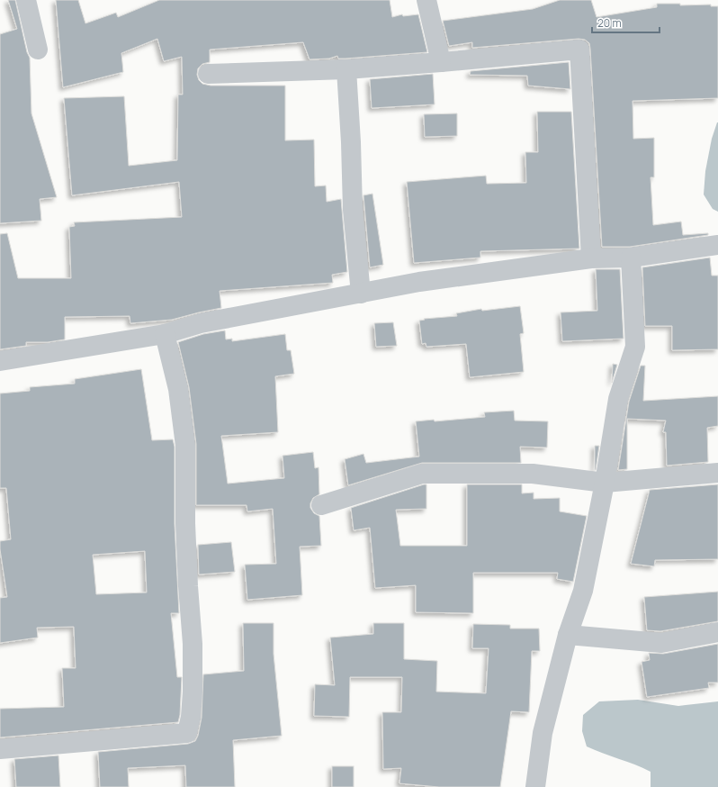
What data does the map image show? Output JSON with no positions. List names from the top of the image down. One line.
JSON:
{"scale_bar":"20 m"}
